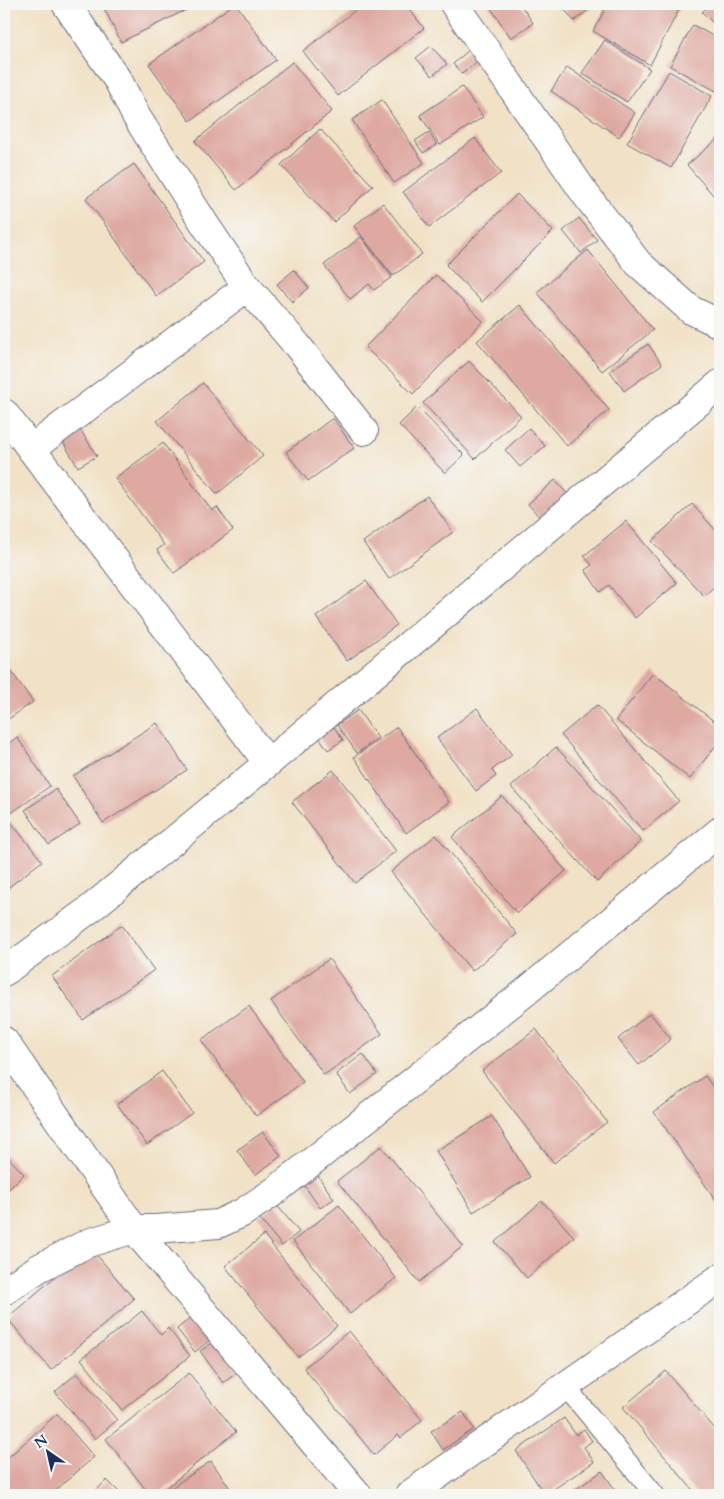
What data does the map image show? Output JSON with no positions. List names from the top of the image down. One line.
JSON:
{"north":"top left"}
